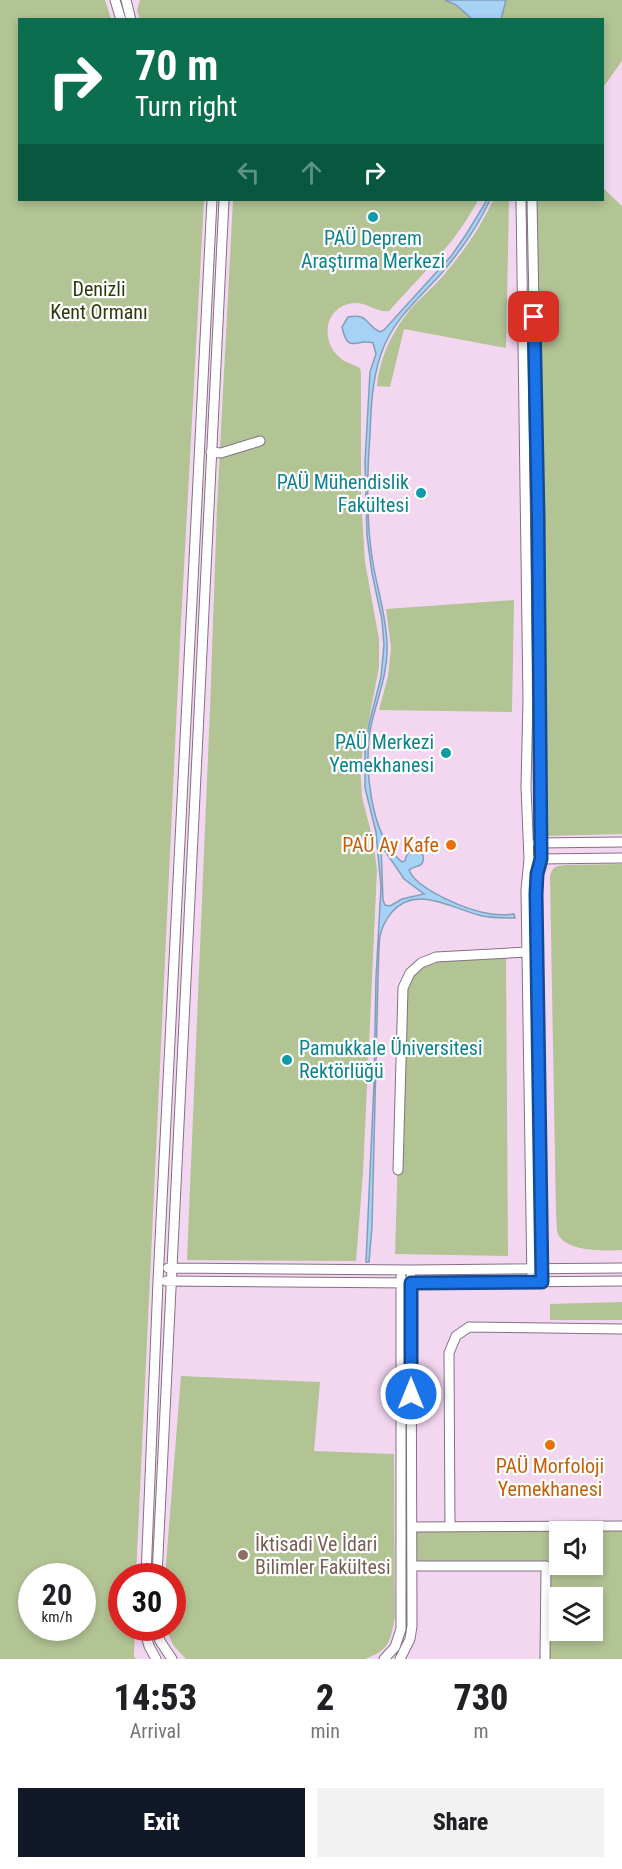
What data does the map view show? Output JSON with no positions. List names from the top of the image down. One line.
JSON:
{"parks":["Denizli Kent Ormanı"],"places":["PAÜ Deprem Araştırma Merkezi","PAÜ Mühendislik Fakültesi","PAÜ Merkezi Yemekhanesi","PAÜ Ay Kafe","Pamukkale Üniversitesi Rektörlüğü","PAÜ Morfoloji Yemekhanesi","İktisadi Ve İdari Bilimler Fakültesi"],"page":{"turn":["70 m","Turn right"],"speed":"20 km/h","limit":"30","eta":["14:53","Arrival","2","min","730","m"],"buttons":["Exit","Share"]}}
